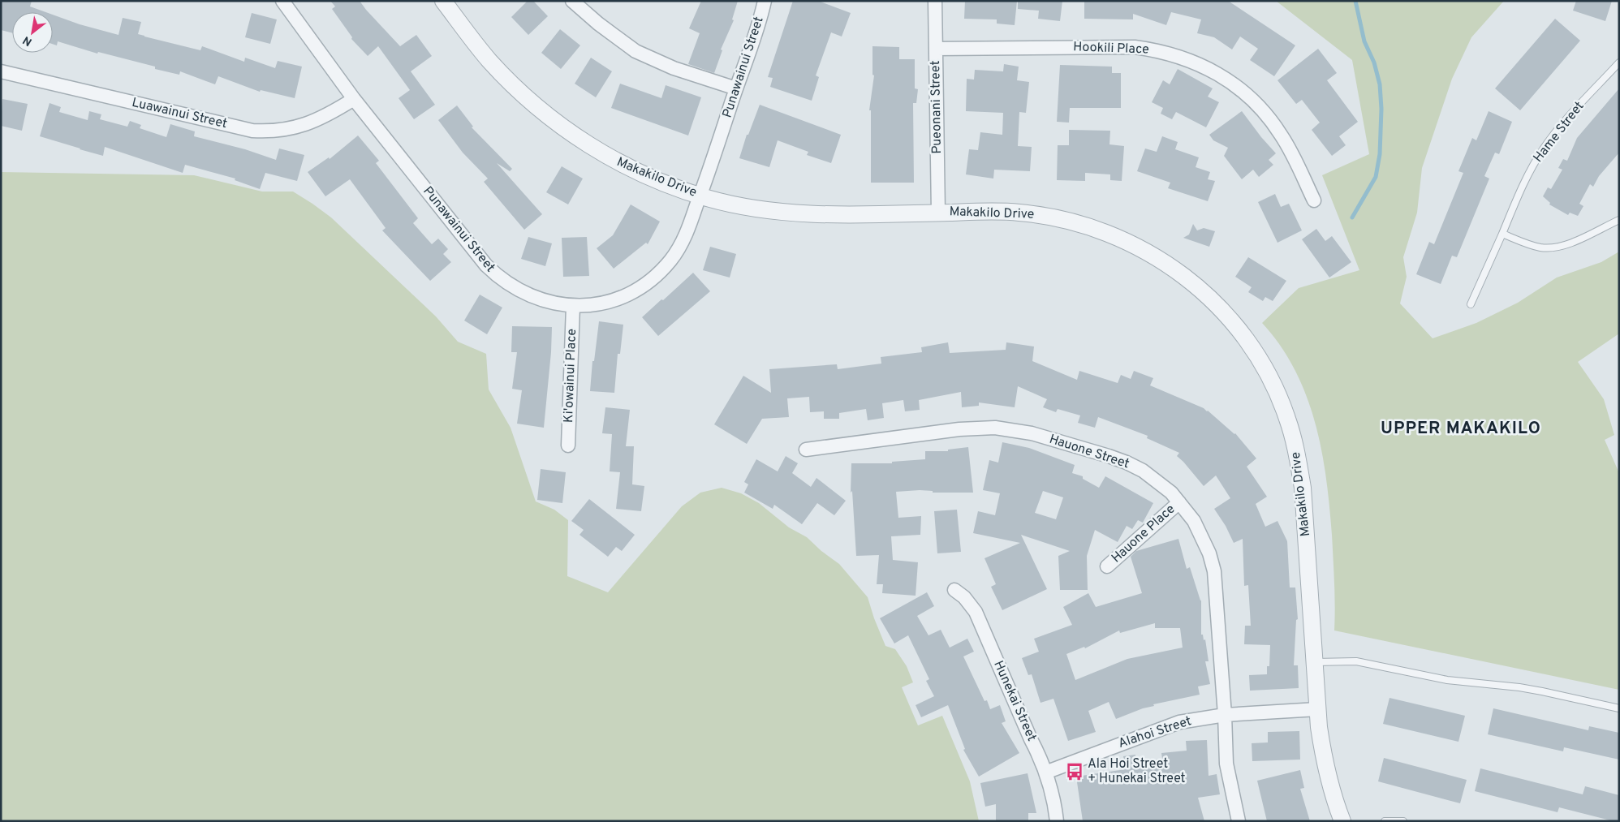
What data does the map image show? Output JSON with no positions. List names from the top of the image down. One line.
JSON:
{"streets":{"street":["Hookili Place","Punawainui Street","Pueonani Street","Luawainui Street","Makakilo Drive","Ki'owainui Place","Hauone Street","Hauone Place","Hunekai Street","Alahoi Street"],"lane":["Hame Street"]},"crossings":[["Hookili Place","Pueonani Street"],["Punawainui Street","Luawainui Street"],["Punawainui Street","Makakilo Drive"],["Punawainui Street","Ki'owainui Place"],["Pueonani Street","Makakilo Drive"],["Makakilo Drive","Alahoi Street"],["Hauone Street","Hauone Place"],["Hauone Street","Alahoi Street"],["Hunekai Street","Alahoi Street"]],"districts":["UPPER MAKAKILO"],"places":{"bus stop":["Ala Hoi Street + Hunekai Street"]},"north":"bottom left"}
